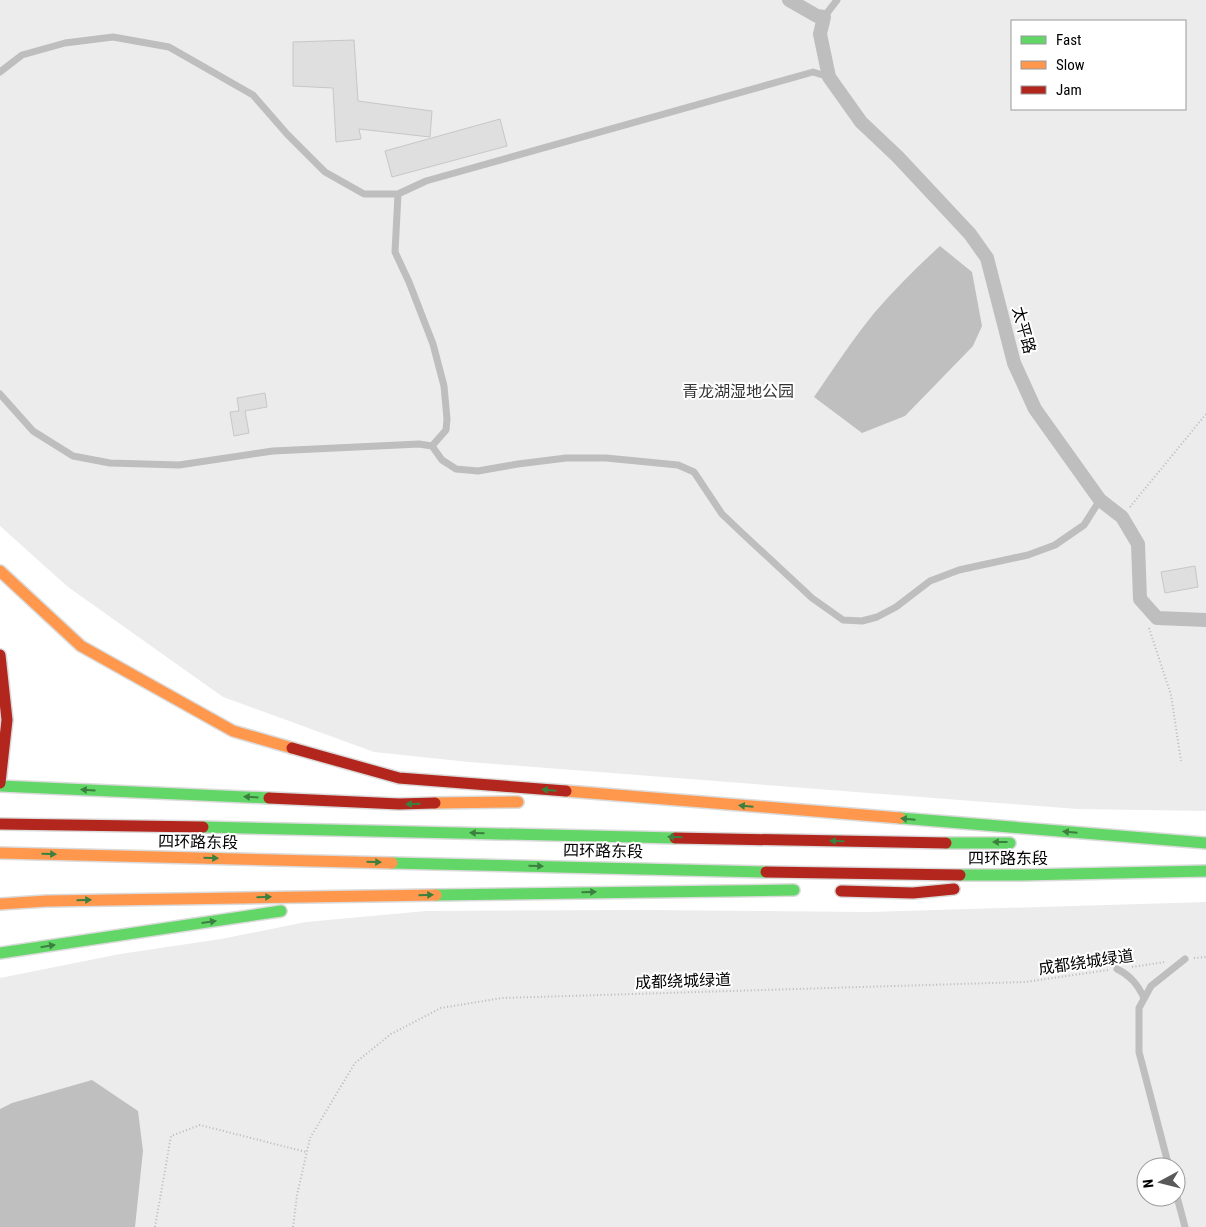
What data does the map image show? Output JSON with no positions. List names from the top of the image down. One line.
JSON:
{"streets":{"highway":["四环路东段"],"street":["太平路"],"path":["成都绕城绿道"]},"parks":["青龙湖湿地公园"],"legend":["Fast","Slow","Jam"],"north":"left"}
